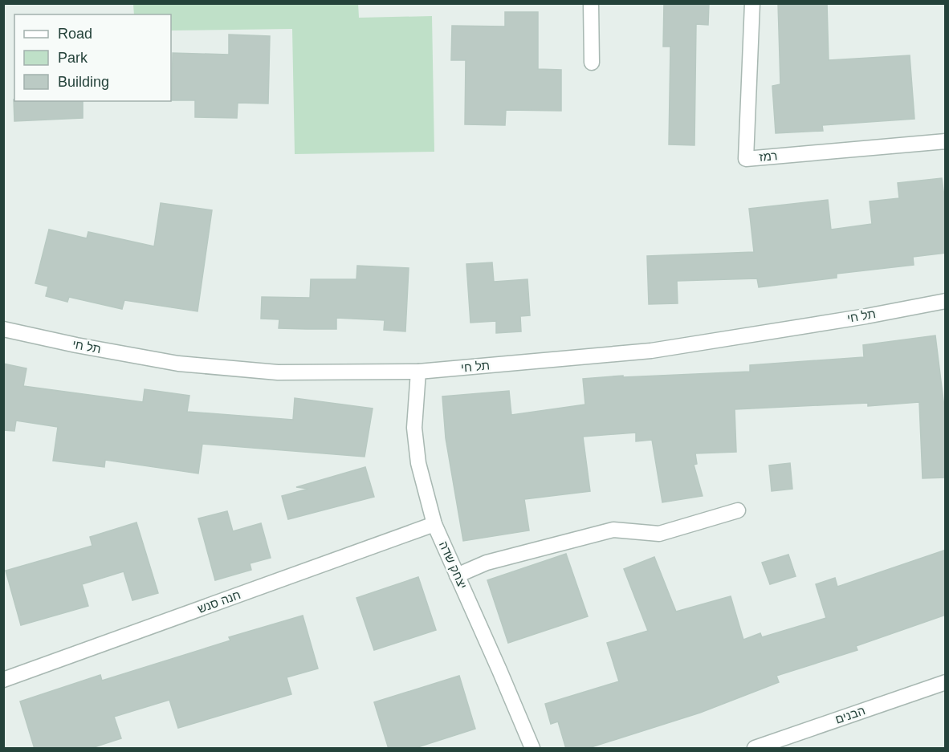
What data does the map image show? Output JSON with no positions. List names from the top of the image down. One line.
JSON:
{"streets":{"street":["רמז","תל חי","יצחק שדה","חנה סנש","הבנים"]},"crossings":[["תל חי","יצחק שדה"],["יצחק שדה","חנה סנש"]],"legend":["Road","Park","Building"]}
